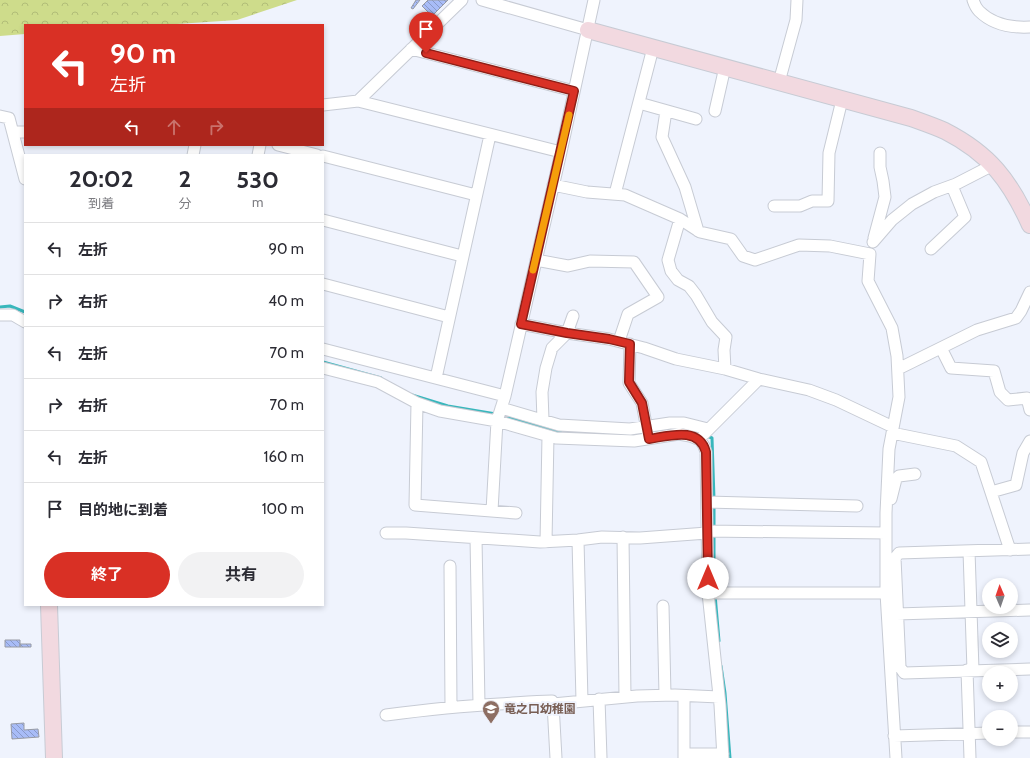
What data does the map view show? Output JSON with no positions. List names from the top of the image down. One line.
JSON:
{"places":{"school or university":["竜之口幼稚園"]},"north":"top","page":{"turn":["90 m","左折"],"eta":["20:02","到着","2","分","530","m"],"list":[{"name":"左折","value":"90 m"},{"name":"右折","value":"40 m"},{"name":"左折","value":"70 m"},{"name":"右折","value":"70 m"},{"name":"左折","value":"160 m"},{"name":"目的地に到着","value":"100 m"}],"buttons":["終了","共有"],"map_buttons":["+","−"]}}
